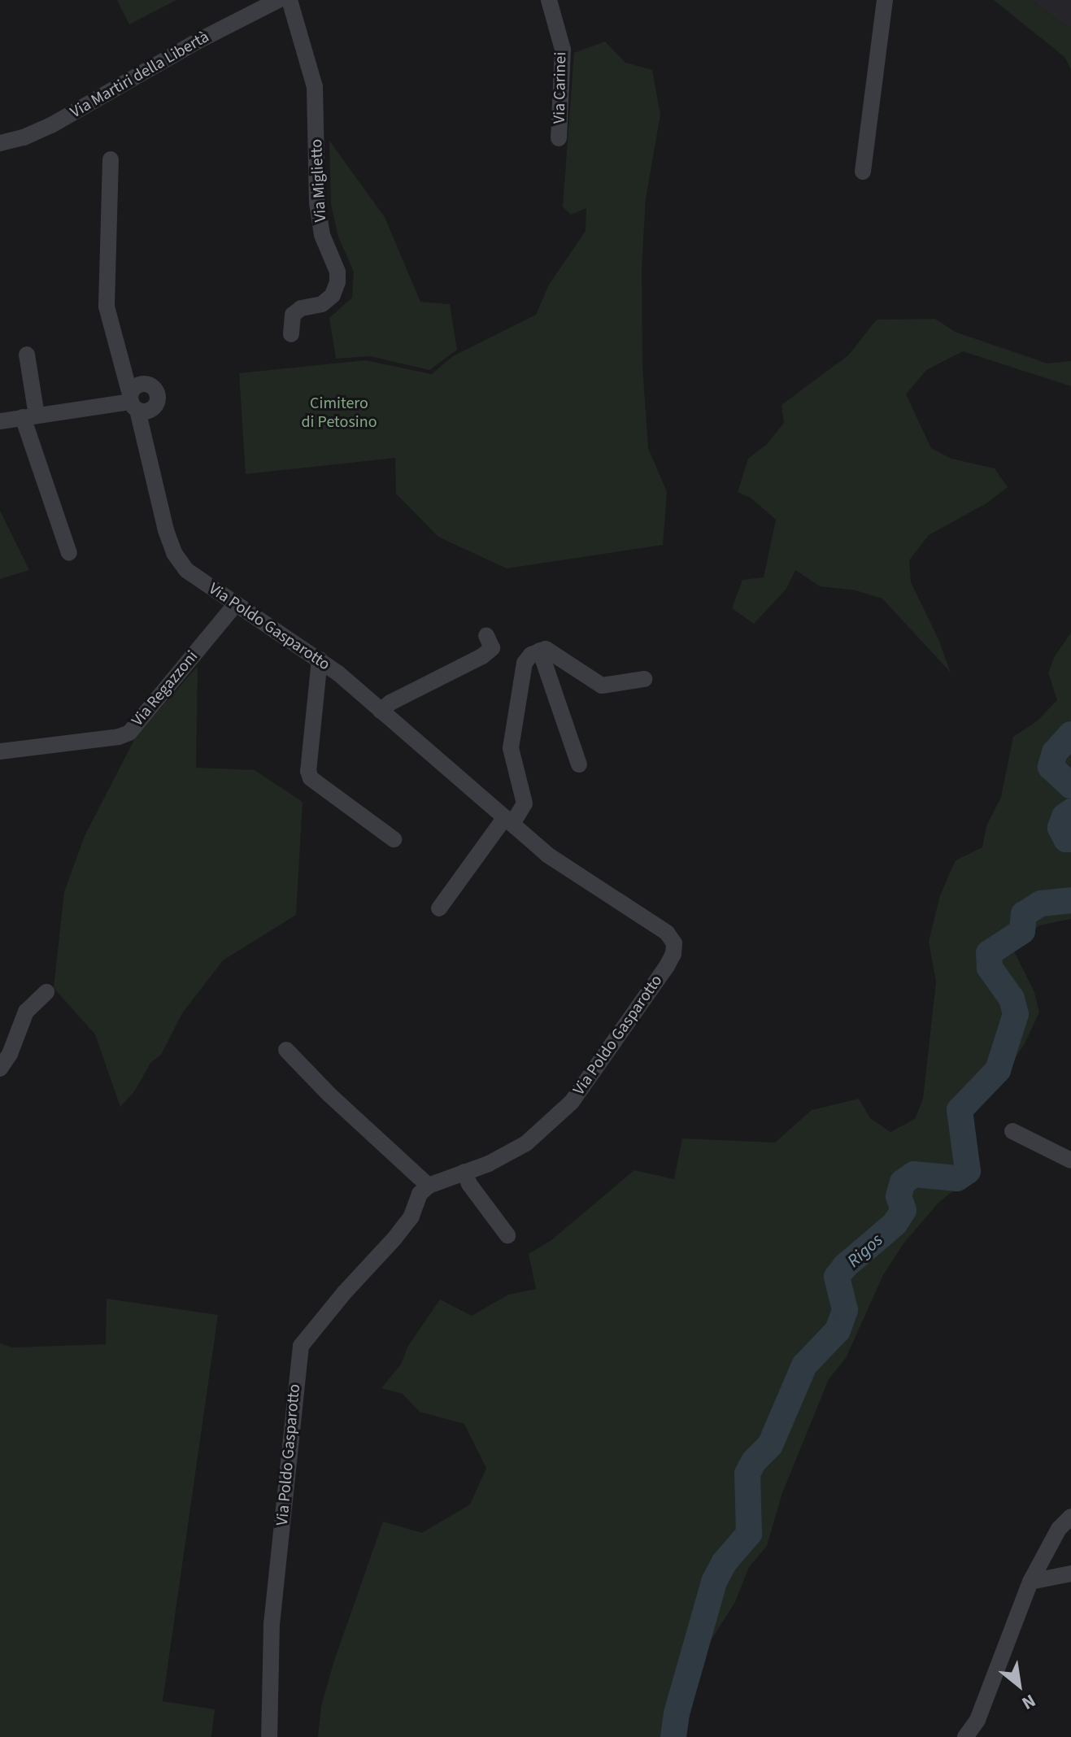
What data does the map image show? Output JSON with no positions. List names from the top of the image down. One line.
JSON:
{"streets":{"street":["Via Martiri della Libertà","Via Carinei","Via Miglietto","Via Poldo Gasparotto","Via Regazzoni"]},"crossings":[["Via Poldo Gasparotto","Via Regazzoni"]],"water":["Rigos"],"parks":["Cimitero di Petosino"],"north":"bottom right"}
